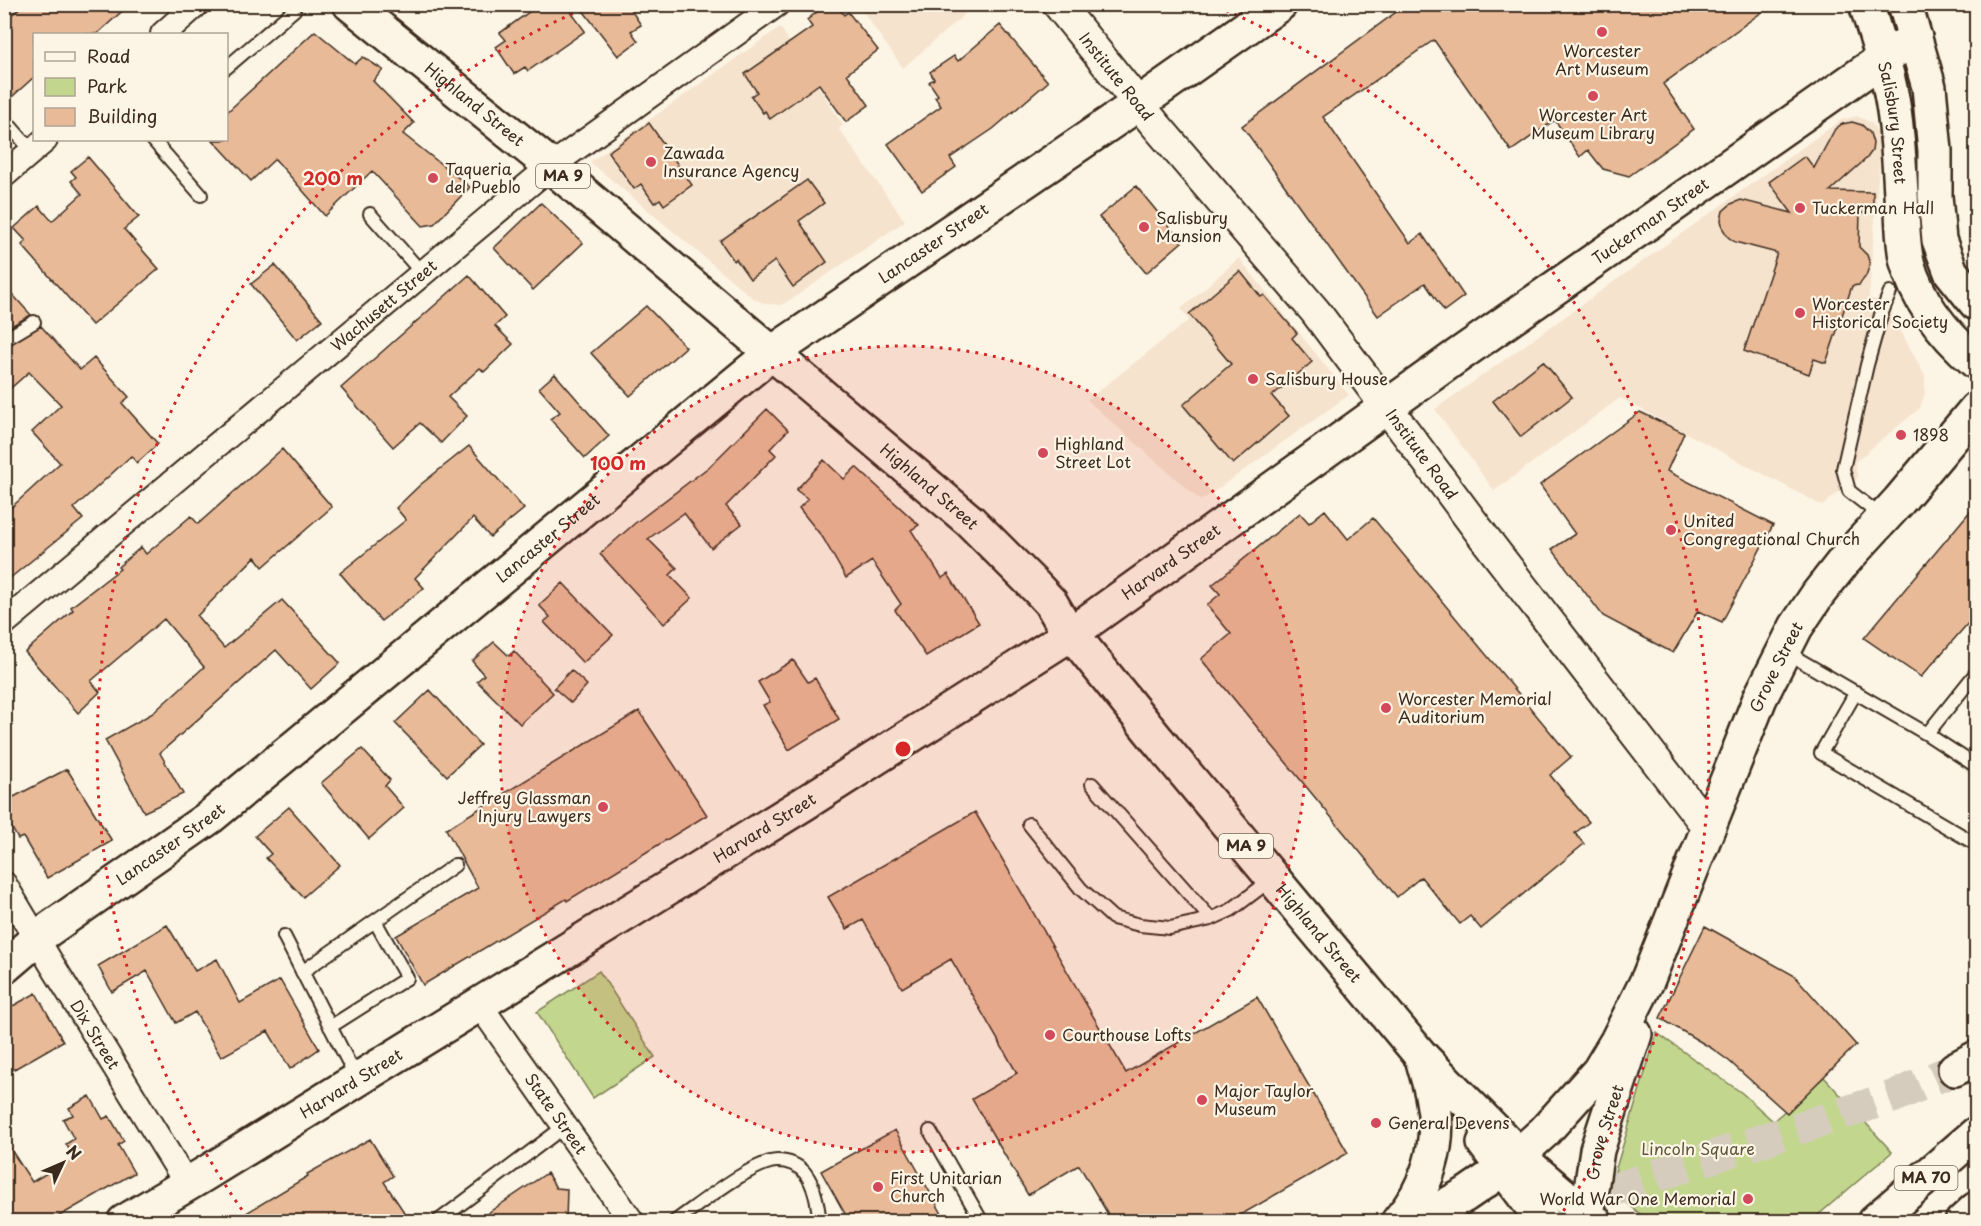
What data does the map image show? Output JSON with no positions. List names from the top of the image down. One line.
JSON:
{"streets":{"main road":["Highland Street","Salisbury Street","MA 9","Tuckerman Street","Lancaster Street","Harvard Street","Grove Street","MA 70"],"street":["Institute Road","Wachusett Street","Dix Street","State Street"]},"crossings":[["Institute Road","Tuckerman Street"],["Institute Road","Lancaster Street"],["Institute Road","Harvard Street"],["Institute Road","Grove Street"],["Highland Street","MA 9"],["Highland Street","Lancaster Street"],["Highland Street","Wachusett Street"],["Highland Street","Harvard Street"],["Highland Street","Grove Street"],["Salisbury Street","Tuckerman Street"],["MA 9","Grove Street"],["Tuckerman Street","Harvard Street"],["Lancaster Street","Dix Street"],["Harvard Street","Dix Street"],["Harvard Street","State Street"]],"parks":["Lincoln Square"],"places":["Worcester Art Museum","Worcester Art Museum Library","Zawada Insurance Agency","Taqueria del Pueblo","Tuckerman Hall","Salisbury Mansion","Worcester Historical Society","Salisbury House","1898","Highland Street Lot","United Congregational Church","Worcester Memorial Auditorium","Jeffrey Glassman Injury Lawyers","Courthouse Lofts","Major Taylor Museum","General Devens","First Unitarian Church","World War One Memorial"],"legend":["Road","Park","Building"],"north":"top right","rings":["200 m","100 m"]}
